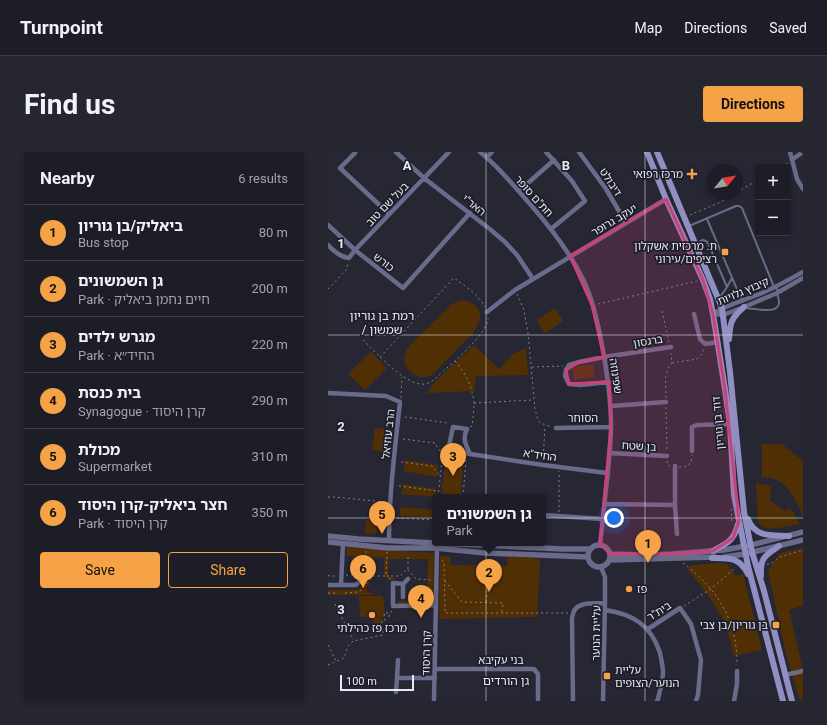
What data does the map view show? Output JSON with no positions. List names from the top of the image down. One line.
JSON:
{"streets":{"main road":["דוד בן גוריון"],"street":["דיבולט","חת\"ם סופר","בעל שם טוב","האר\"י","יעקב גרופר","כורש","קיבוץ גלויות","ברגסון","שפינוזה","הסוחר","הרב עוזיאל","בן שטח","החיד\"א","בית\"ר","עליית הנוער","קרן היסוד","בני עקיבא"]},"crossings":[["דיבולט","יעקב גרופר"],["חת\"ם סופר","יעקב גרופר"],["חת\"ם סופר","שפינוזה"],["בעל שם טוב","האר\"י"],["בעל שם טוב","כורש"],["האר\"י","יעקב גרופר"],["האר\"י","כורש"],["יעקב גרופר","שפינוזה"],["יעקב גרופר","דוד בן גוריון"],["קיבוץ גלויות","דוד בן גוריון"],["ברגסון","שפינוזה"],["שפינוזה","הסוחר"],["שפינוזה","בן שטח"],["שפינוזה","החיד\"א"],["שפינוזה","עליית הנוער"],["קרן היסוד","בני עקיבא"]],"districts":["רמת בן גוריון / שמשון","גן הורדים"],"places":{"health":["מרכז רפואי"],"transit":["ת. מרכזית אשקלון רציפים/עירוני","בן גוריון/בן צבי","עליית הנוער/הצופים"],"other":["פז","מרכז פז כהילתי"]},"scale_bar":"100 m","north":"top right","page":{"header":"Turnpoint","nav":["Map","Directions","Saved"],"buttons":["Directions",["Save","Share"]],"title":"Find us","heading":["Nearby","6 results"],"map_buttons":["+","−"],"list":[{"mark":"1","name":"ביאליק/בן גוריון","note":"Bus stop","value":"80 m"},{"mark":"2","name":"גן השמשונים","note":"Park · חיים נחמן ביאליק","value":"200 m"},{"mark":"3","name":"מגרש ילדים","note":"Park · החיד״א","value":"220 m"},{"mark":"4","name":"בית כנסת","note":"Synagogue · קרן היסוד","value":"290 m"},{"mark":"5","name":"מכולת","note":"Supermarket","value":"310 m"},{"mark":"6","name":"חצר ביאליק-קרן היסוד","note":"Park · קרן היסוד","value":"350 m"}],"pins":["3","5","1","6","2","4"],"popup":["גן השמשונים","Park"],"scale":"100 m"},"grid":{"columns":["A","B"],"rows":["1","2","3"]}}
